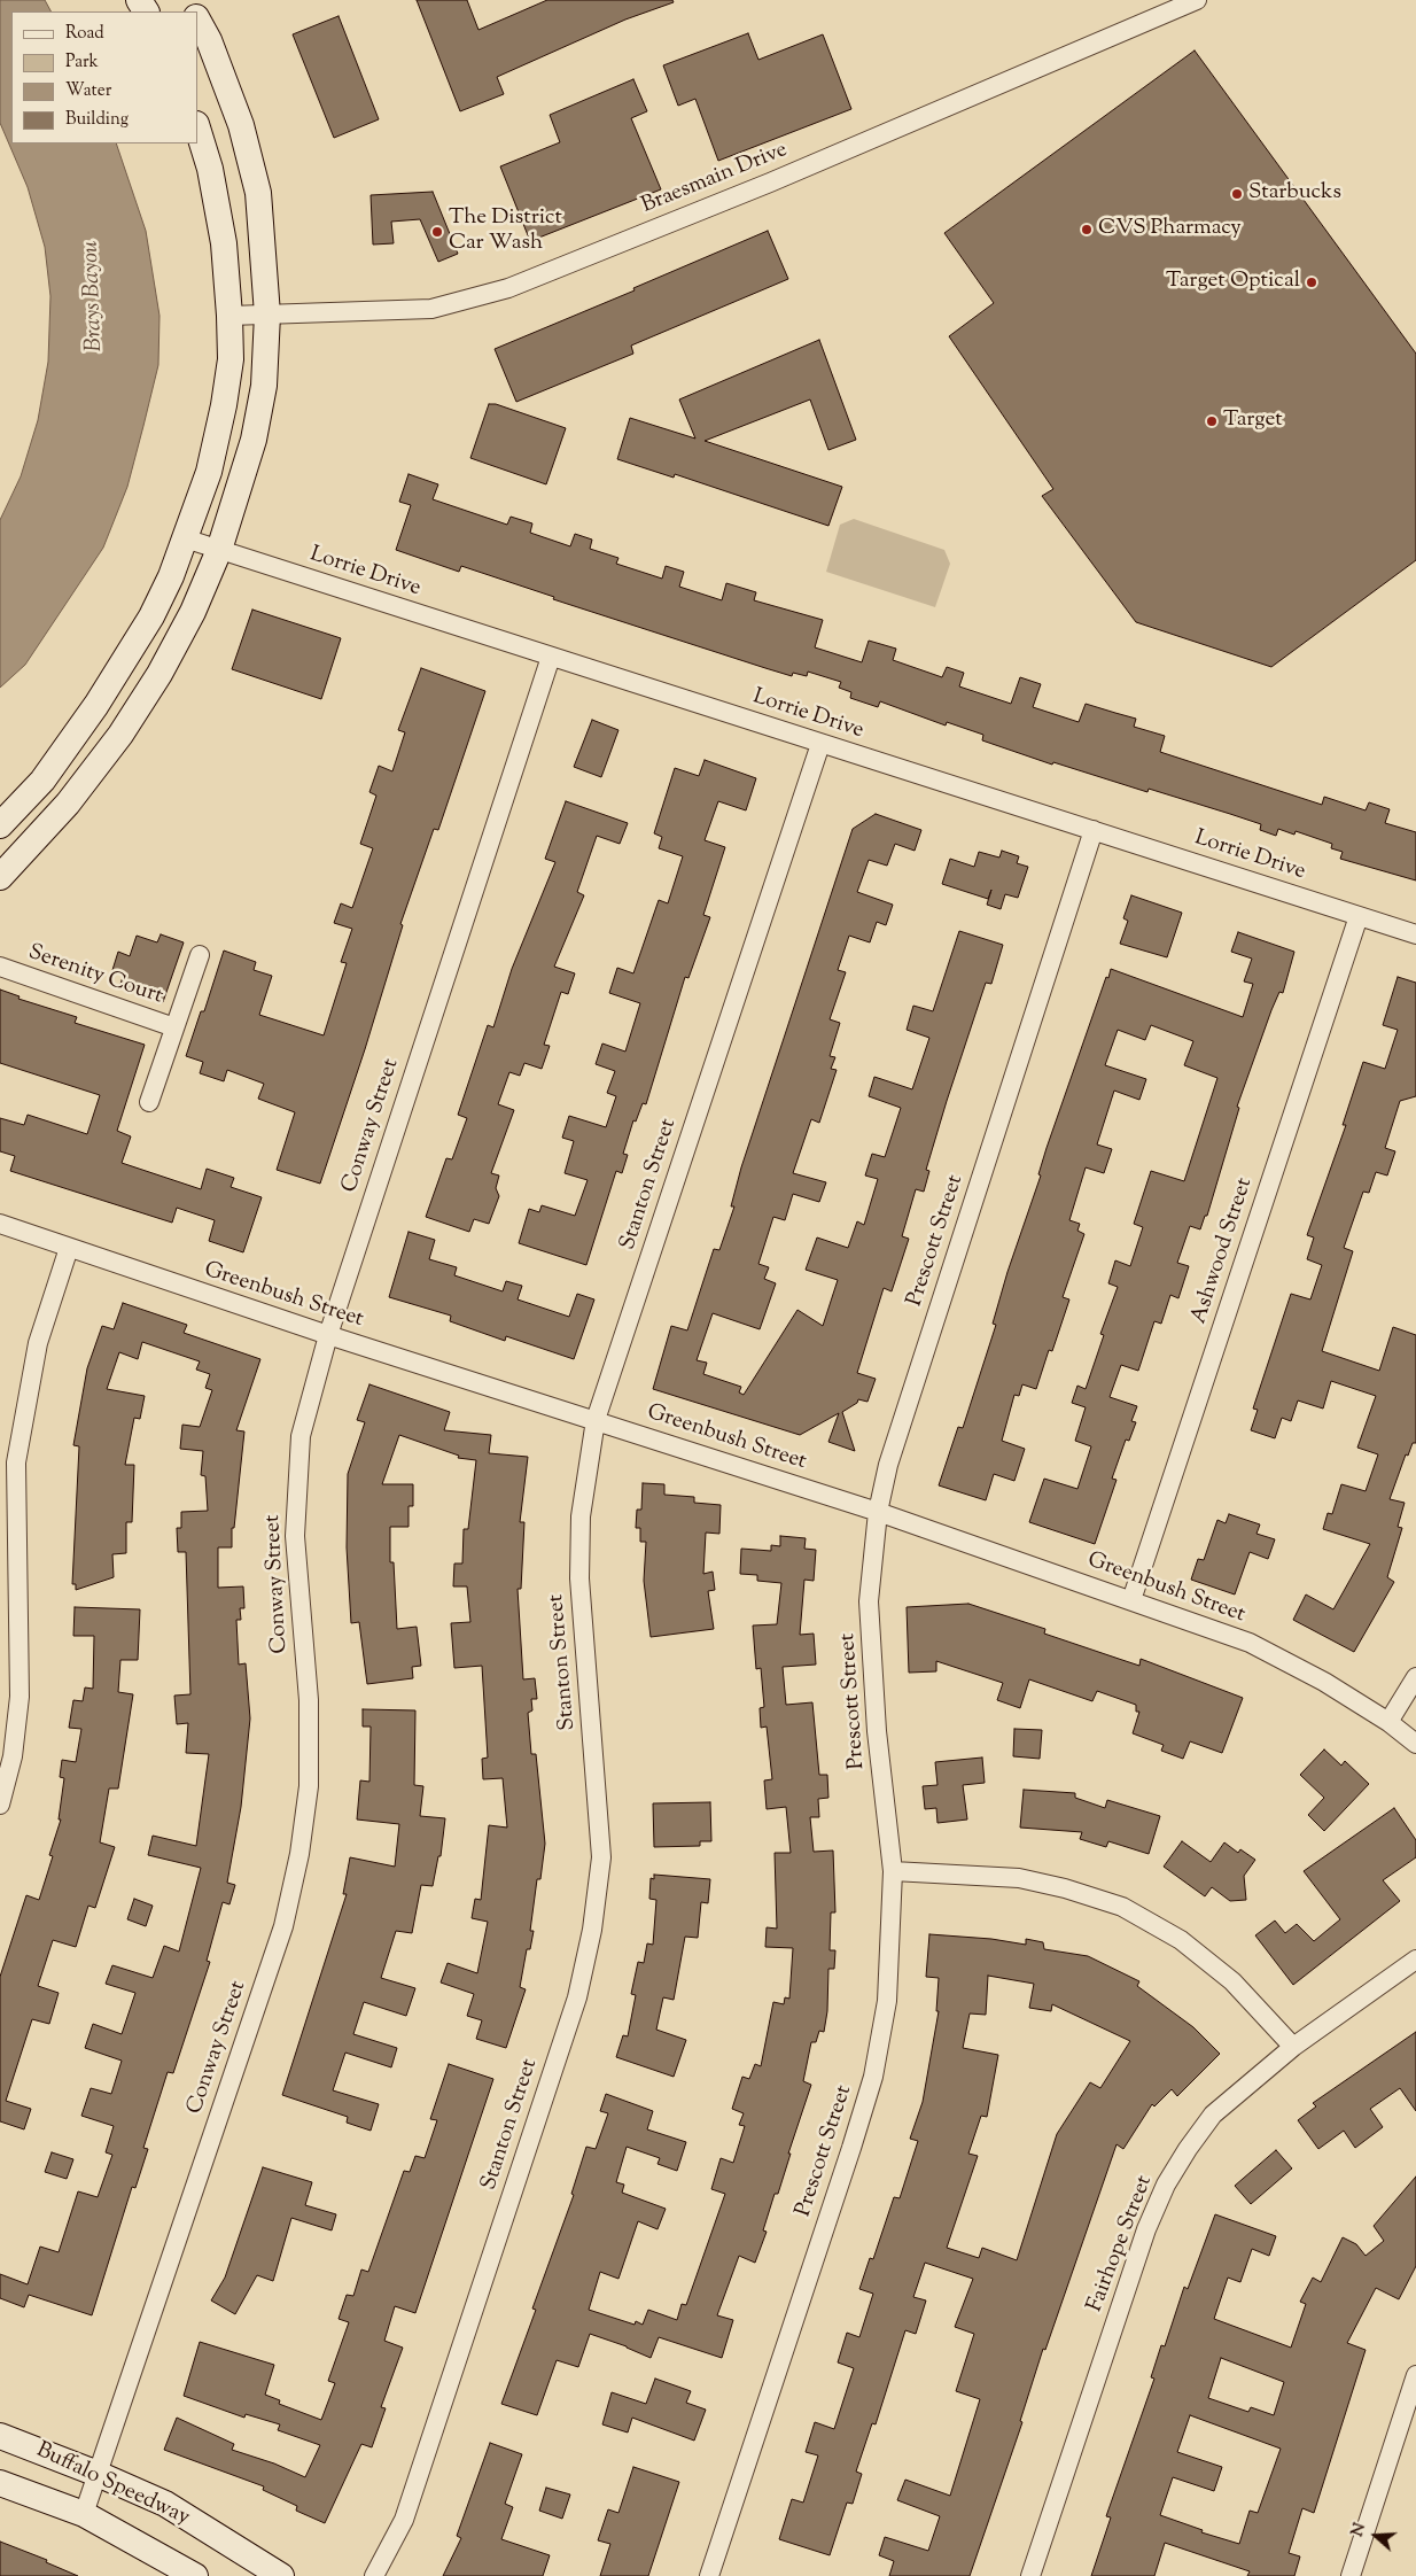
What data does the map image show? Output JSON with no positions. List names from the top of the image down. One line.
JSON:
{"streets":{"main road":["Buffalo Speedway"],"street":["Braesmain Drive","Lorrie Drive","Serenity Court","Conway Street","Stanton Street","Prescott Street","Ashwood Street","Greenbush Street","Fairhope Street"]},"crossings":[["Lorrie Drive","Conway Street"],["Lorrie Drive","Stanton Street"],["Lorrie Drive","Prescott Street"],["Lorrie Drive","Ashwood Street"],["Conway Street","Greenbush Street"],["Conway Street","Buffalo Speedway"],["Stanton Street","Greenbush Street"],["Prescott Street","Greenbush Street"],["Ashwood Street","Greenbush Street"]],"water":["Brays Bayou"],"places":["Starbucks","CVS Pharmacy","The District Car Wash","Target Optical","Target"],"legend":["Road","Park","Water","Building"],"north":"left"}
